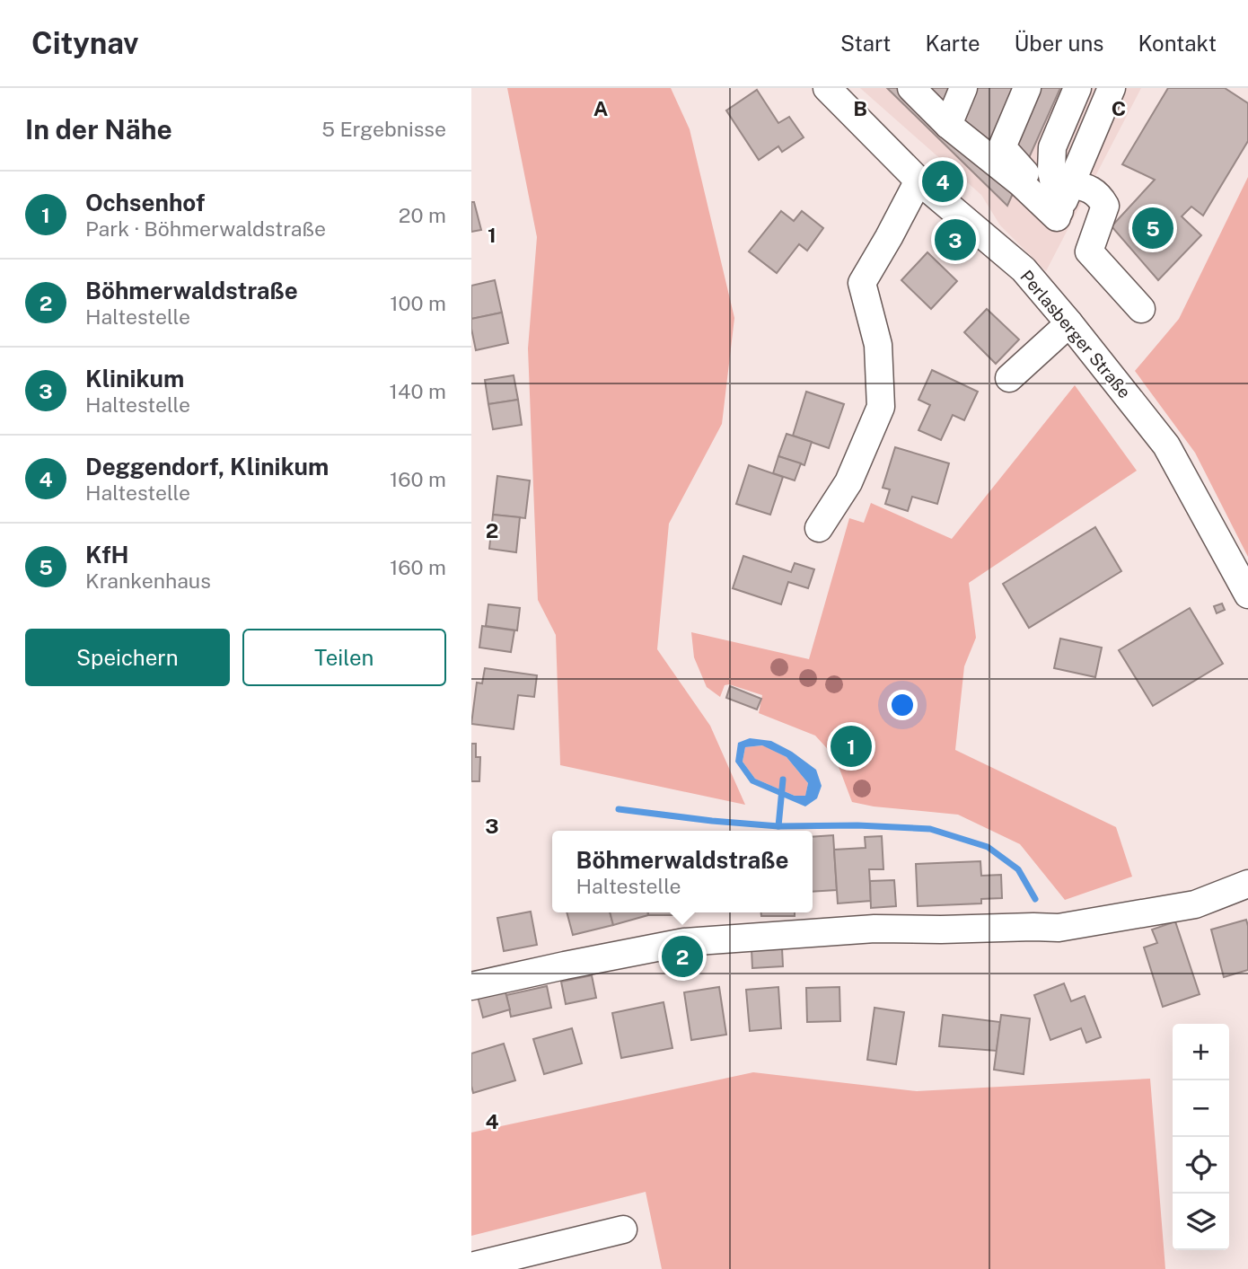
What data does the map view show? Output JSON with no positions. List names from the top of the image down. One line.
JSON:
{"streets":{"street":["Perlasberger Straße"]},"page":{"header":"Citynav","nav":["Start","Karte","Über uns","Kontakt"],"heading":["In der Nähe","5 Ergebnisse"],"pins":["4","5","3","1","2"],"list":[{"mark":"1","name":"Ochsenhof","note":"Park · Böhmerwaldstraße","value":"20 m"},{"mark":"2","name":"Böhmerwaldstraße","note":"Haltestelle","value":"100 m"},{"mark":"3","name":"Klinikum","note":"Haltestelle","value":"140 m"},{"mark":"4","name":"Deggendorf, Klinikum","note":"Haltestelle","value":"160 m"},{"mark":"5","name":"KfH","note":"Krankenhaus","value":"160 m"}],"buttons":["Speichern","Teilen"],"popup":["Böhmerwaldstraße","Haltestelle"],"map_buttons":["+","−"]},"grid":{"columns":["A","B","C"],"rows":["1","2","3","4"]}}
